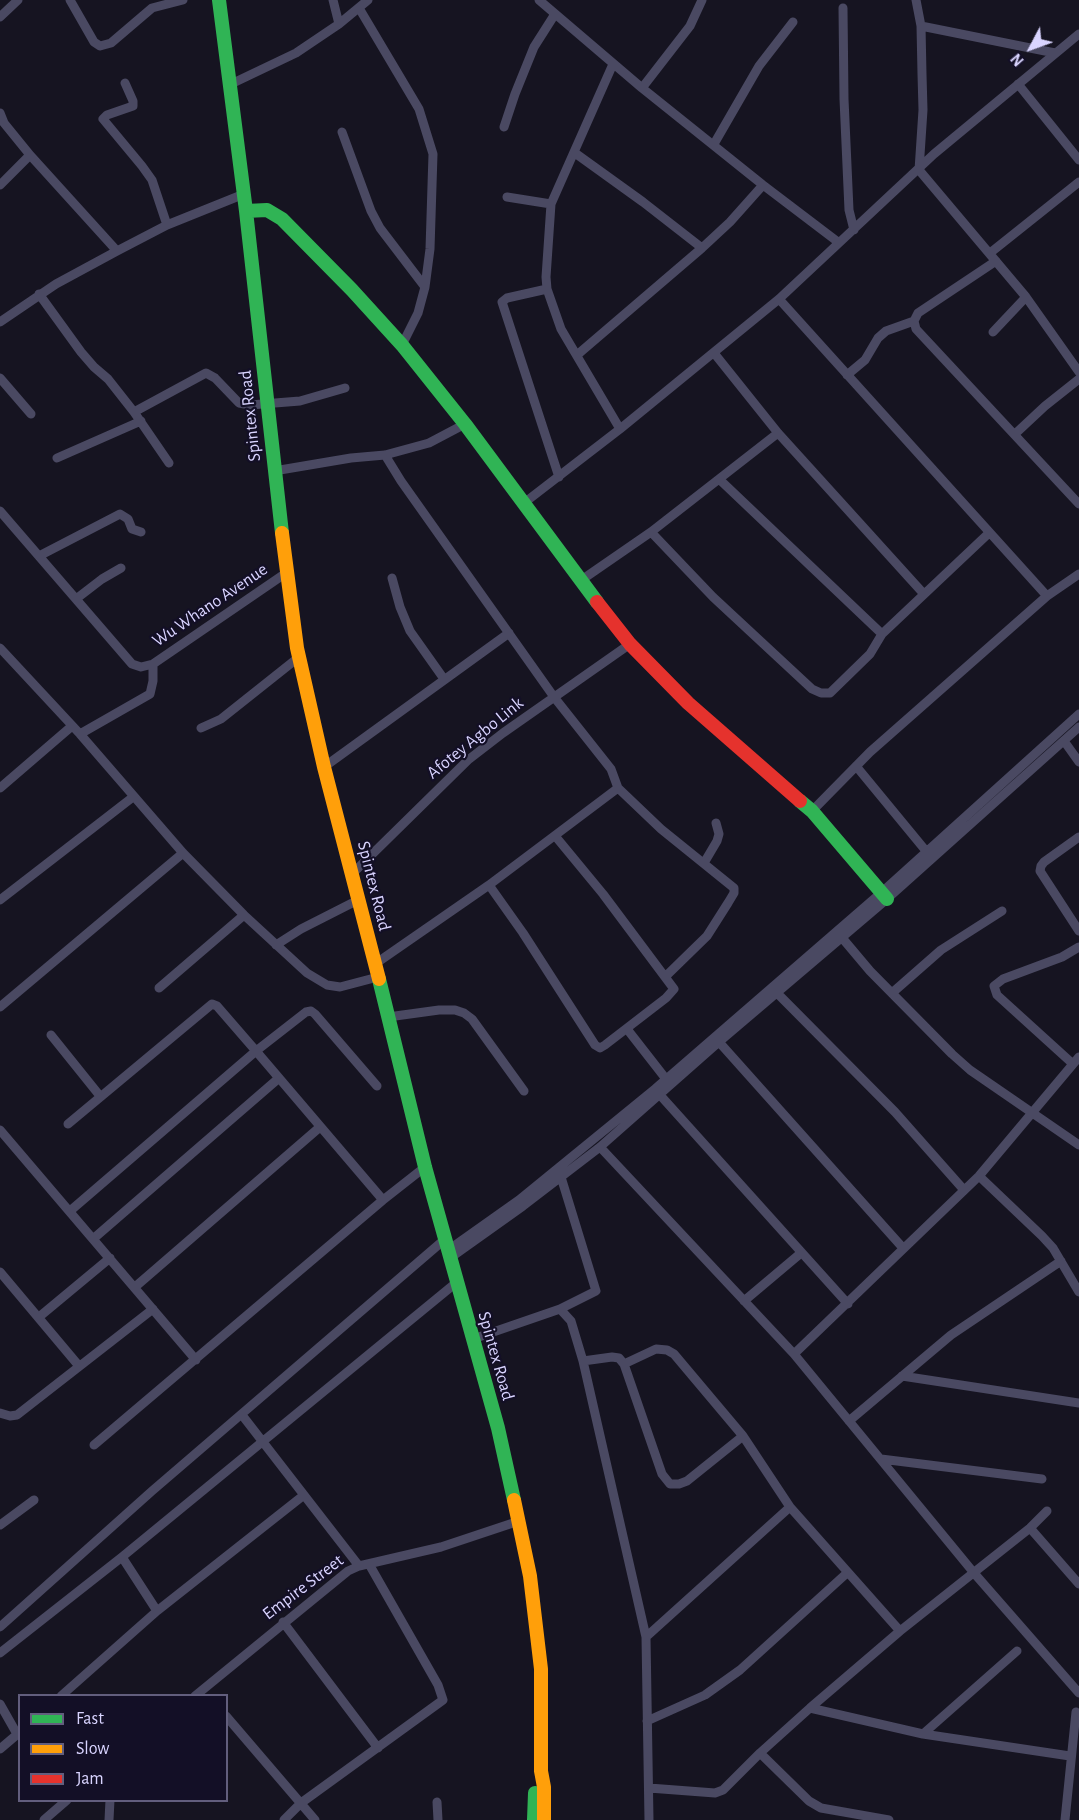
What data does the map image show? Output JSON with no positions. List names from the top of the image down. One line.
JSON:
{"streets":{"main road":["Spintex Road"],"street":["Wu Whano Avenue","Afotey Agbo Link","Empire Street"]},"crossings":[["Spintex Road","Wu Whano Avenue"],["Spintex Road","Afotey Agbo Link"],["Spintex Road","Empire Street"]],"legend":["Fast","Slow","Jam"],"north":"bottom left"}
